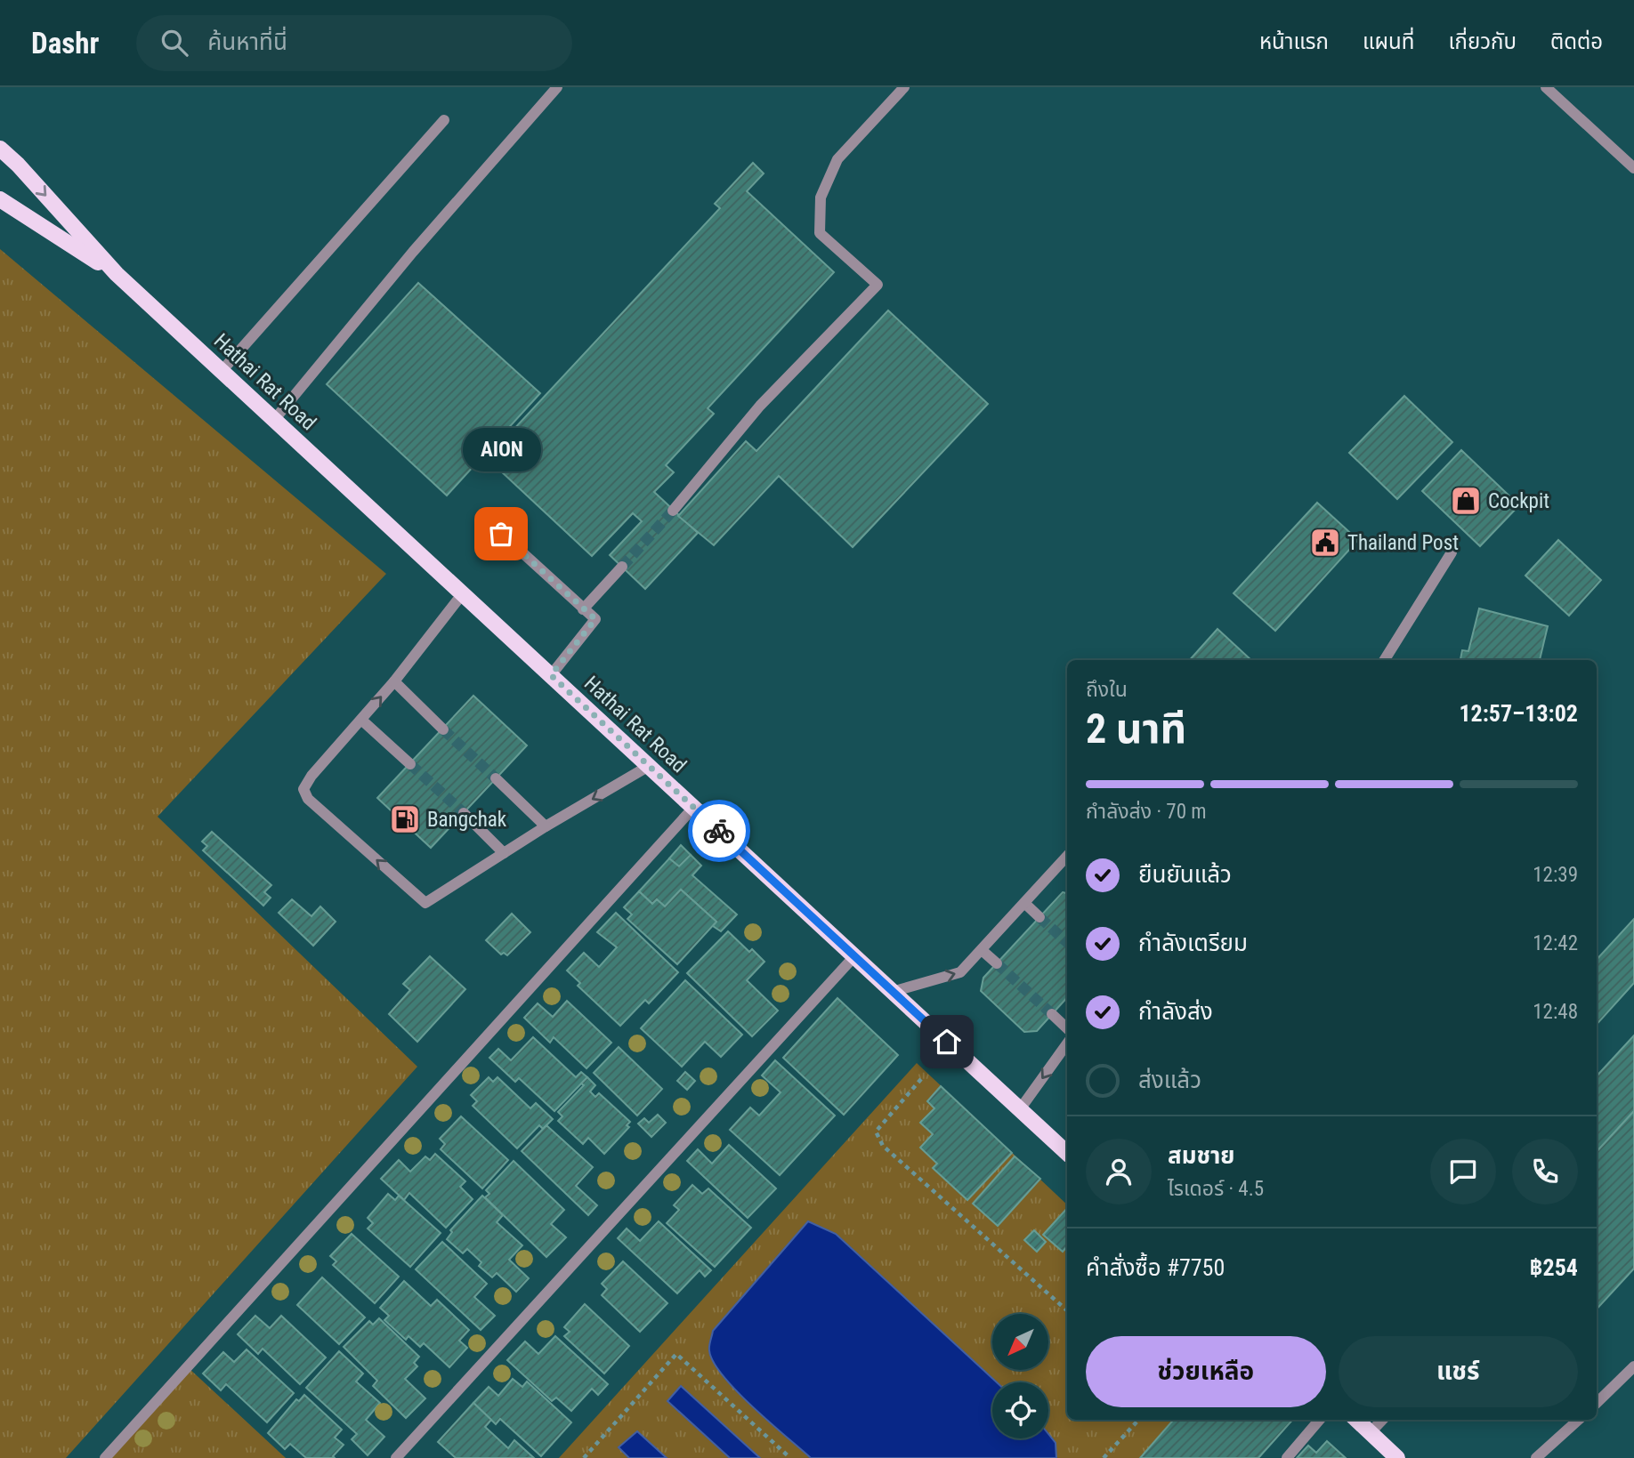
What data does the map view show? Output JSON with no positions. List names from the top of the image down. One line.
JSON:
{"streets":{"main road":["Hathai Rat Road"]},"places":{"shop":["Cockpit"],"other":["AION"],"public building":["Thailand Post"],"fuel station":["Bangchak"]},"north":"bottom left","page":{"header":"Dashr","search":"ค้นหาที่นี่","nav":["หน้าแรก","แผนที่","เกี่ยวกับ","ติดต่อ"],"bubble":"AION","heading":["2 นาที","ถึงใน","12:57–13:02"],"panel":["สมชาย","ไรเดอร์ · 4.5","คำสั่งซื้อ #7750","฿254"],"bar":"กำลังส่ง · 70 m","list":[["ยืนยันแล้ว","12:39"],["กำลังเตรียม","12:42"],["กำลังส่ง","12:48"],"ส่งแล้ว"],"buttons":["ช่วยเหลือ","แชร์"]}}
